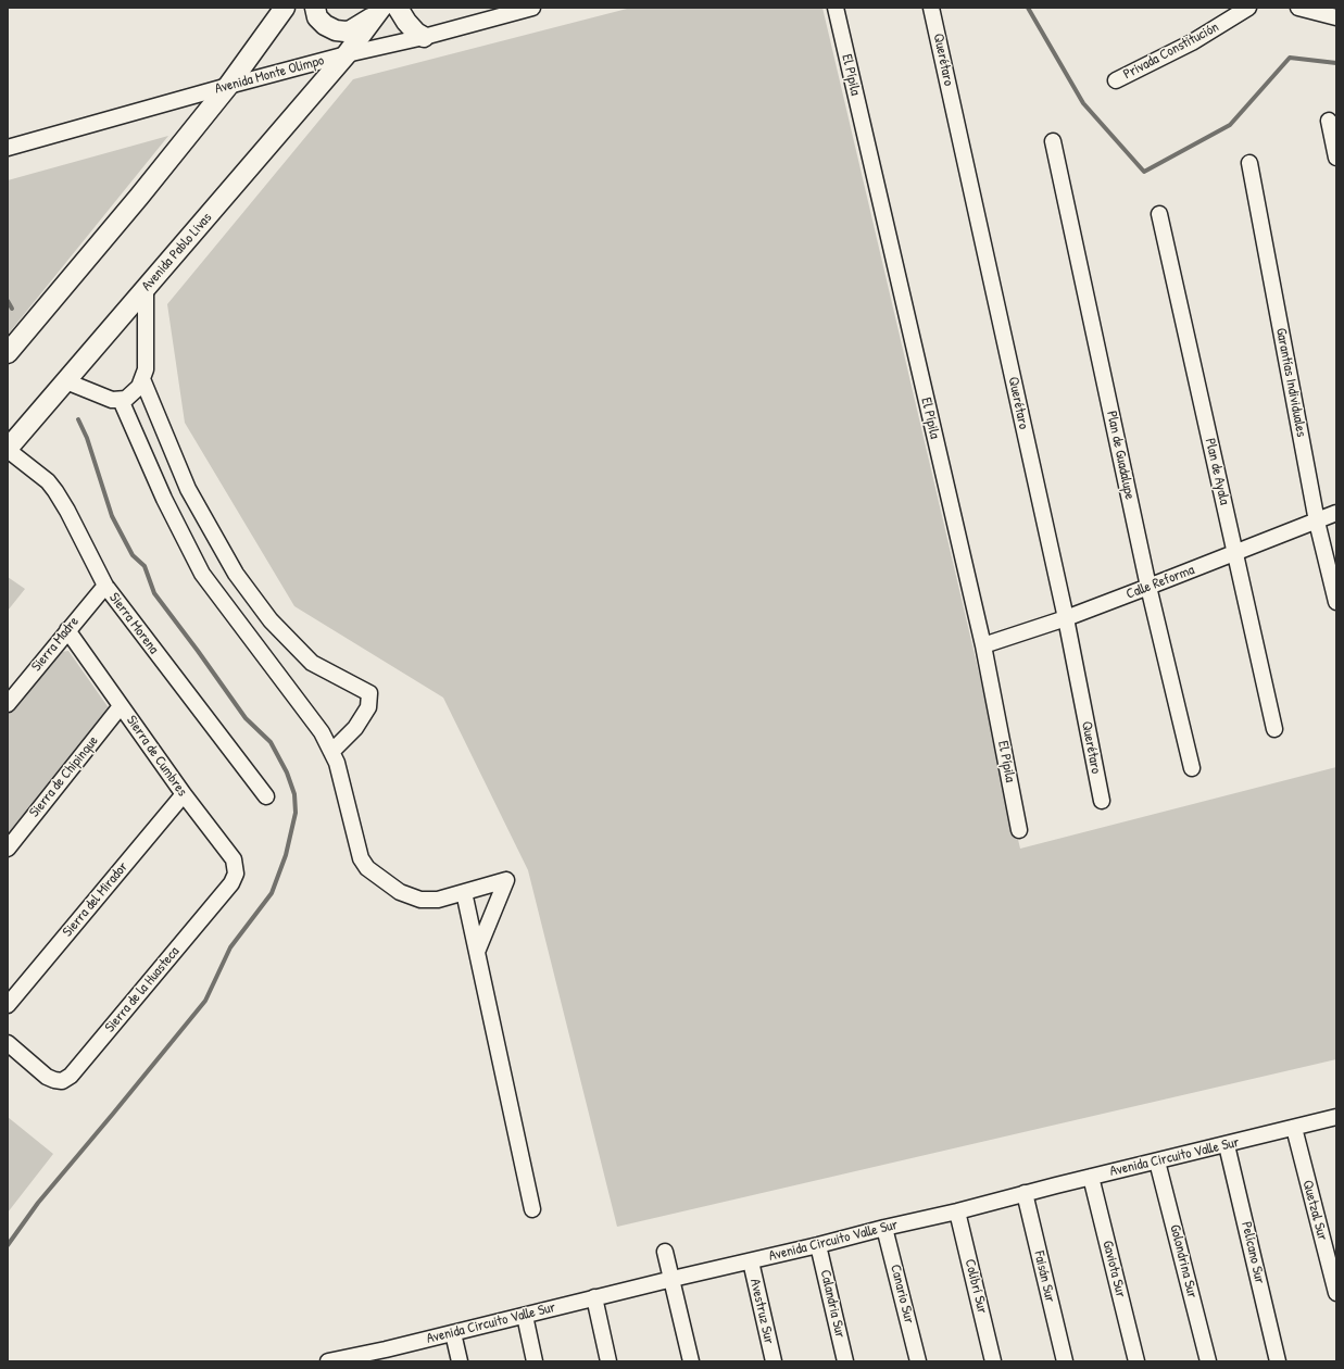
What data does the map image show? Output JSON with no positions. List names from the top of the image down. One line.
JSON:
{"streets":{"main road":["Avenida Pablo Livas"],"street":["Privada Constitución","Querétaro","Avenida Monte Olimpo","El Pípila","Garantías Individuales","Plan de Guadalupe","Plan de Ayala","Calle Reforma","Sierra Morena","Sierra Madre","Sierra de Cumbres","Sierra de Chipinque","Sierra del Mirador","Sierra de la Huasteca","Avenida Circuito Valle Sur","Quetzal Sur","Pelícano Sur","Golondrina Sur","Gaviota Sur","Faisán Sur","Colibrí Sur","Canario Sur","Calandria Sur","Avestruz Sur"]},"crossings":[["Querétaro","Calle Reforma"],["Avenida Monte Olimpo","Avenida Pablo Livas"],["El Pípila","Calle Reforma"],["Avenida Pablo Livas","Sierra Morena"],["Garantías Individuales","Calle Reforma"],["Plan de Guadalupe","Calle Reforma"],["Plan de Ayala","Calle Reforma"],["Sierra Morena","Sierra Madre"],["Sierra Madre","Sierra de Cumbres"],["Sierra de Cumbres","Sierra de Chipinque"],["Sierra de Cumbres","Sierra del Mirador"],["Sierra de Cumbres","Sierra de la Huasteca"],["Avenida Circuito Valle Sur","Quetzal Sur"],["Avenida Circuito Valle Sur","Pelícano Sur"],["Avenida Circuito Valle Sur","Golondrina Sur"],["Avenida Circuito Valle Sur","Gaviota Sur"],["Avenida Circuito Valle Sur","Faisán Sur"],["Avenida Circuito Valle Sur","Colibrí Sur"],["Avenida Circuito Valle Sur","Canario Sur"],["Avenida Circuito Valle Sur","Calandria Sur"],["Avenida Circuito Valle Sur","Avestruz Sur"]]}
